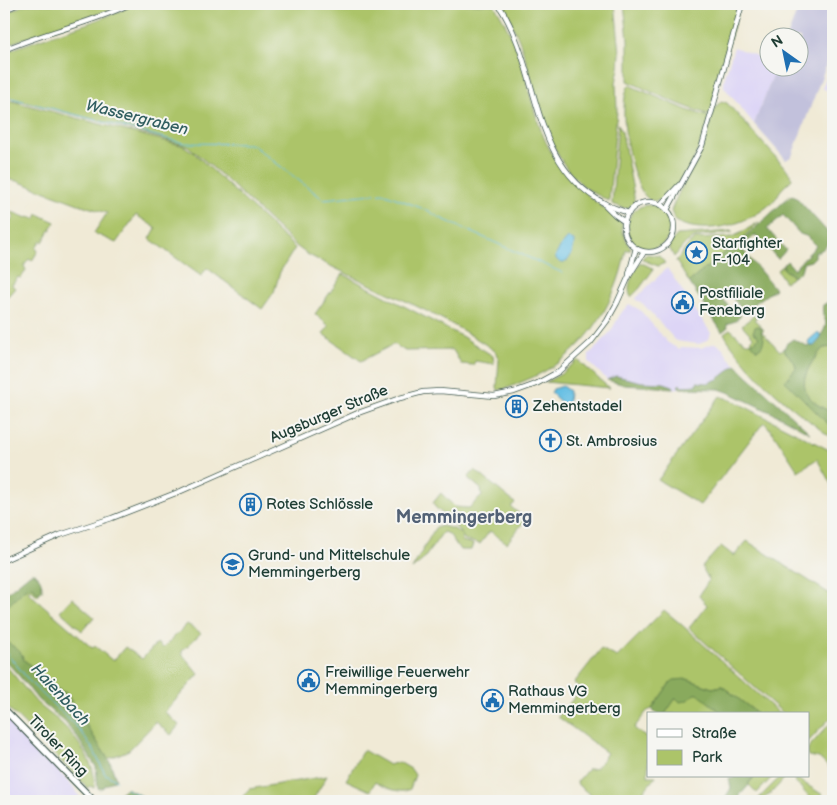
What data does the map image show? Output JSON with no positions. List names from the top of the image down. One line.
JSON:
{"streets":{"main road":["Tiroler Ring"],"street":["Augsburger Straße"]},"districts":["Memmingerberg"],"water":["Wassergraben","Haienbach"],"places":{"place":["Starfighter F-104"],"public building":["Postfiliale Feneberg","Freiwillige Feuerwehr Memmingerberg","Rathaus VG Memmingerberg"],"building":["Zehentstadel","Rotes Schlössle"],"church":["St. Ambrosius"],"school or university":["Grund- und Mittelschule Memmingerberg"]},"legend":["Straße","Park"],"north":"top left"}
